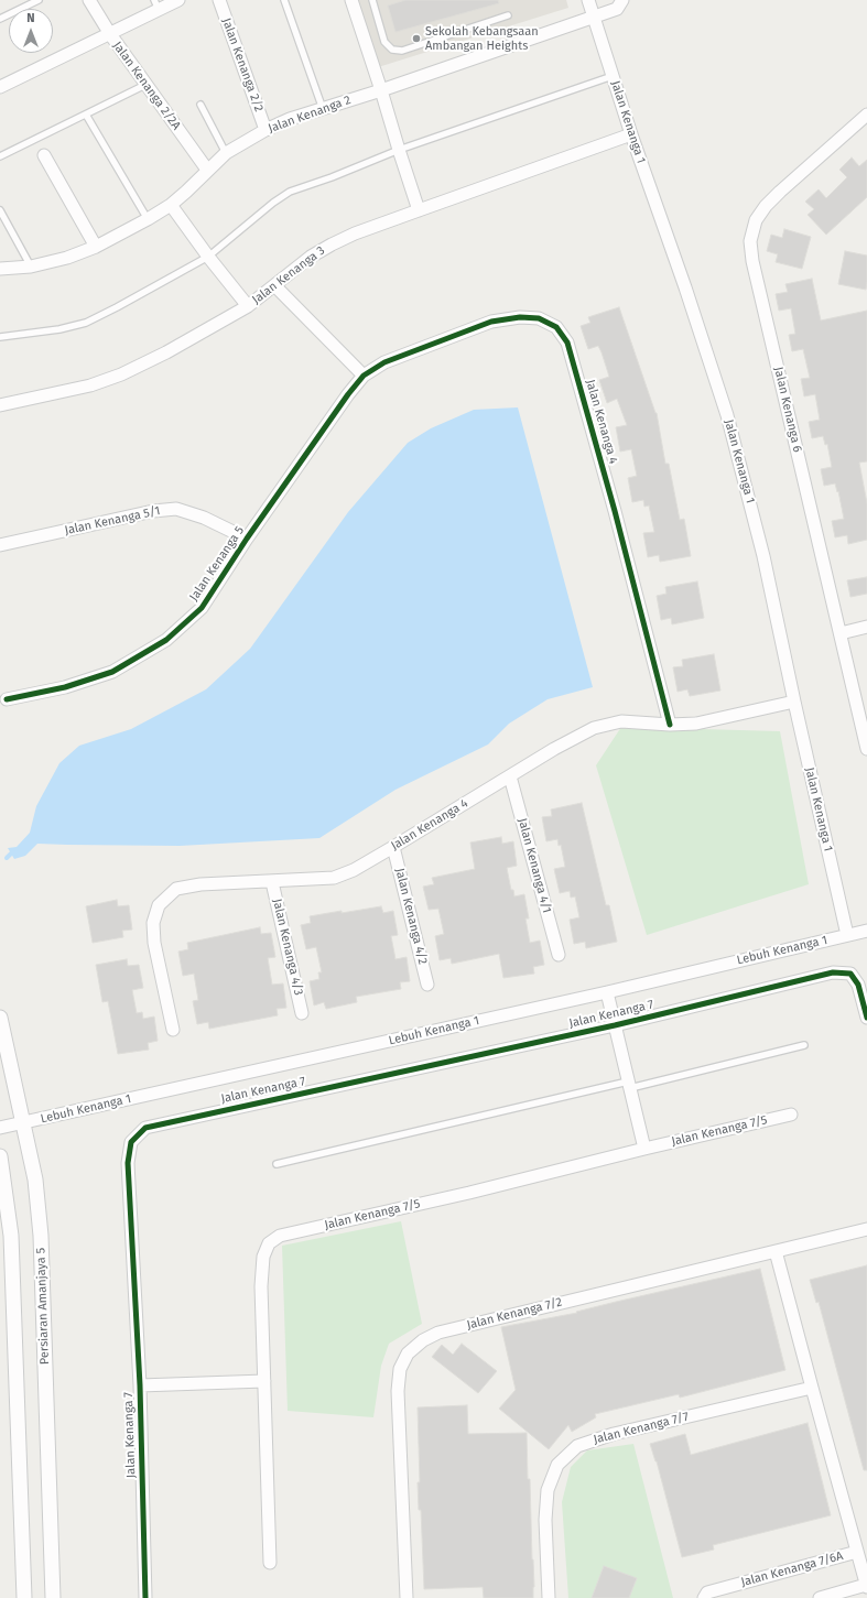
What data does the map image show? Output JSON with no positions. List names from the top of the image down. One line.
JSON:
{"streets":{"street":["Jalan Kenanga 2/2","Jalan Kenanga 2/2A","Jalan Kenanga 2","Jalan Kenanga 1","Jalan Kenanga 3","Jalan Kenanga 6","Jalan Kenanga 4","Jalan Kenanga 5/1","Jalan Kenanga 5","Jalan Kenanga 4/1","Jalan Kenanga 4/2","Jalan Kenanga 4/3","Lebuh Kenanga 1","Jalan Kenanga 7","Jalan Kenanga 7/5","Persiaran Amanjaya 5","Jalan Kenanga 7/2","Jalan Kenanga 7/7","Jalan Kenanga 7/6A"]},"crossings":[["Jalan Kenanga 2/2","Jalan Kenanga 2"],["Jalan Kenanga 2/2A","Jalan Kenanga 2"],["Jalan Kenanga 2","Jalan Kenanga 1"],["Jalan Kenanga 1","Jalan Kenanga 3"],["Jalan Kenanga 1","Jalan Kenanga 4"],["Jalan Kenanga 1","Lebuh Kenanga 1"],["Jalan Kenanga 4","Jalan Kenanga 5"],["Jalan Kenanga 4","Jalan Kenanga 4/1"],["Jalan Kenanga 4","Jalan Kenanga 4/2"],["Jalan Kenanga 4","Jalan Kenanga 4/3"],["Jalan Kenanga 5/1","Jalan Kenanga 5"],["Lebuh Kenanga 1","Persiaran Amanjaya 5"]],"places":["Sekolah Kebangsaan Ambangan Heights"],"north":"top"}
